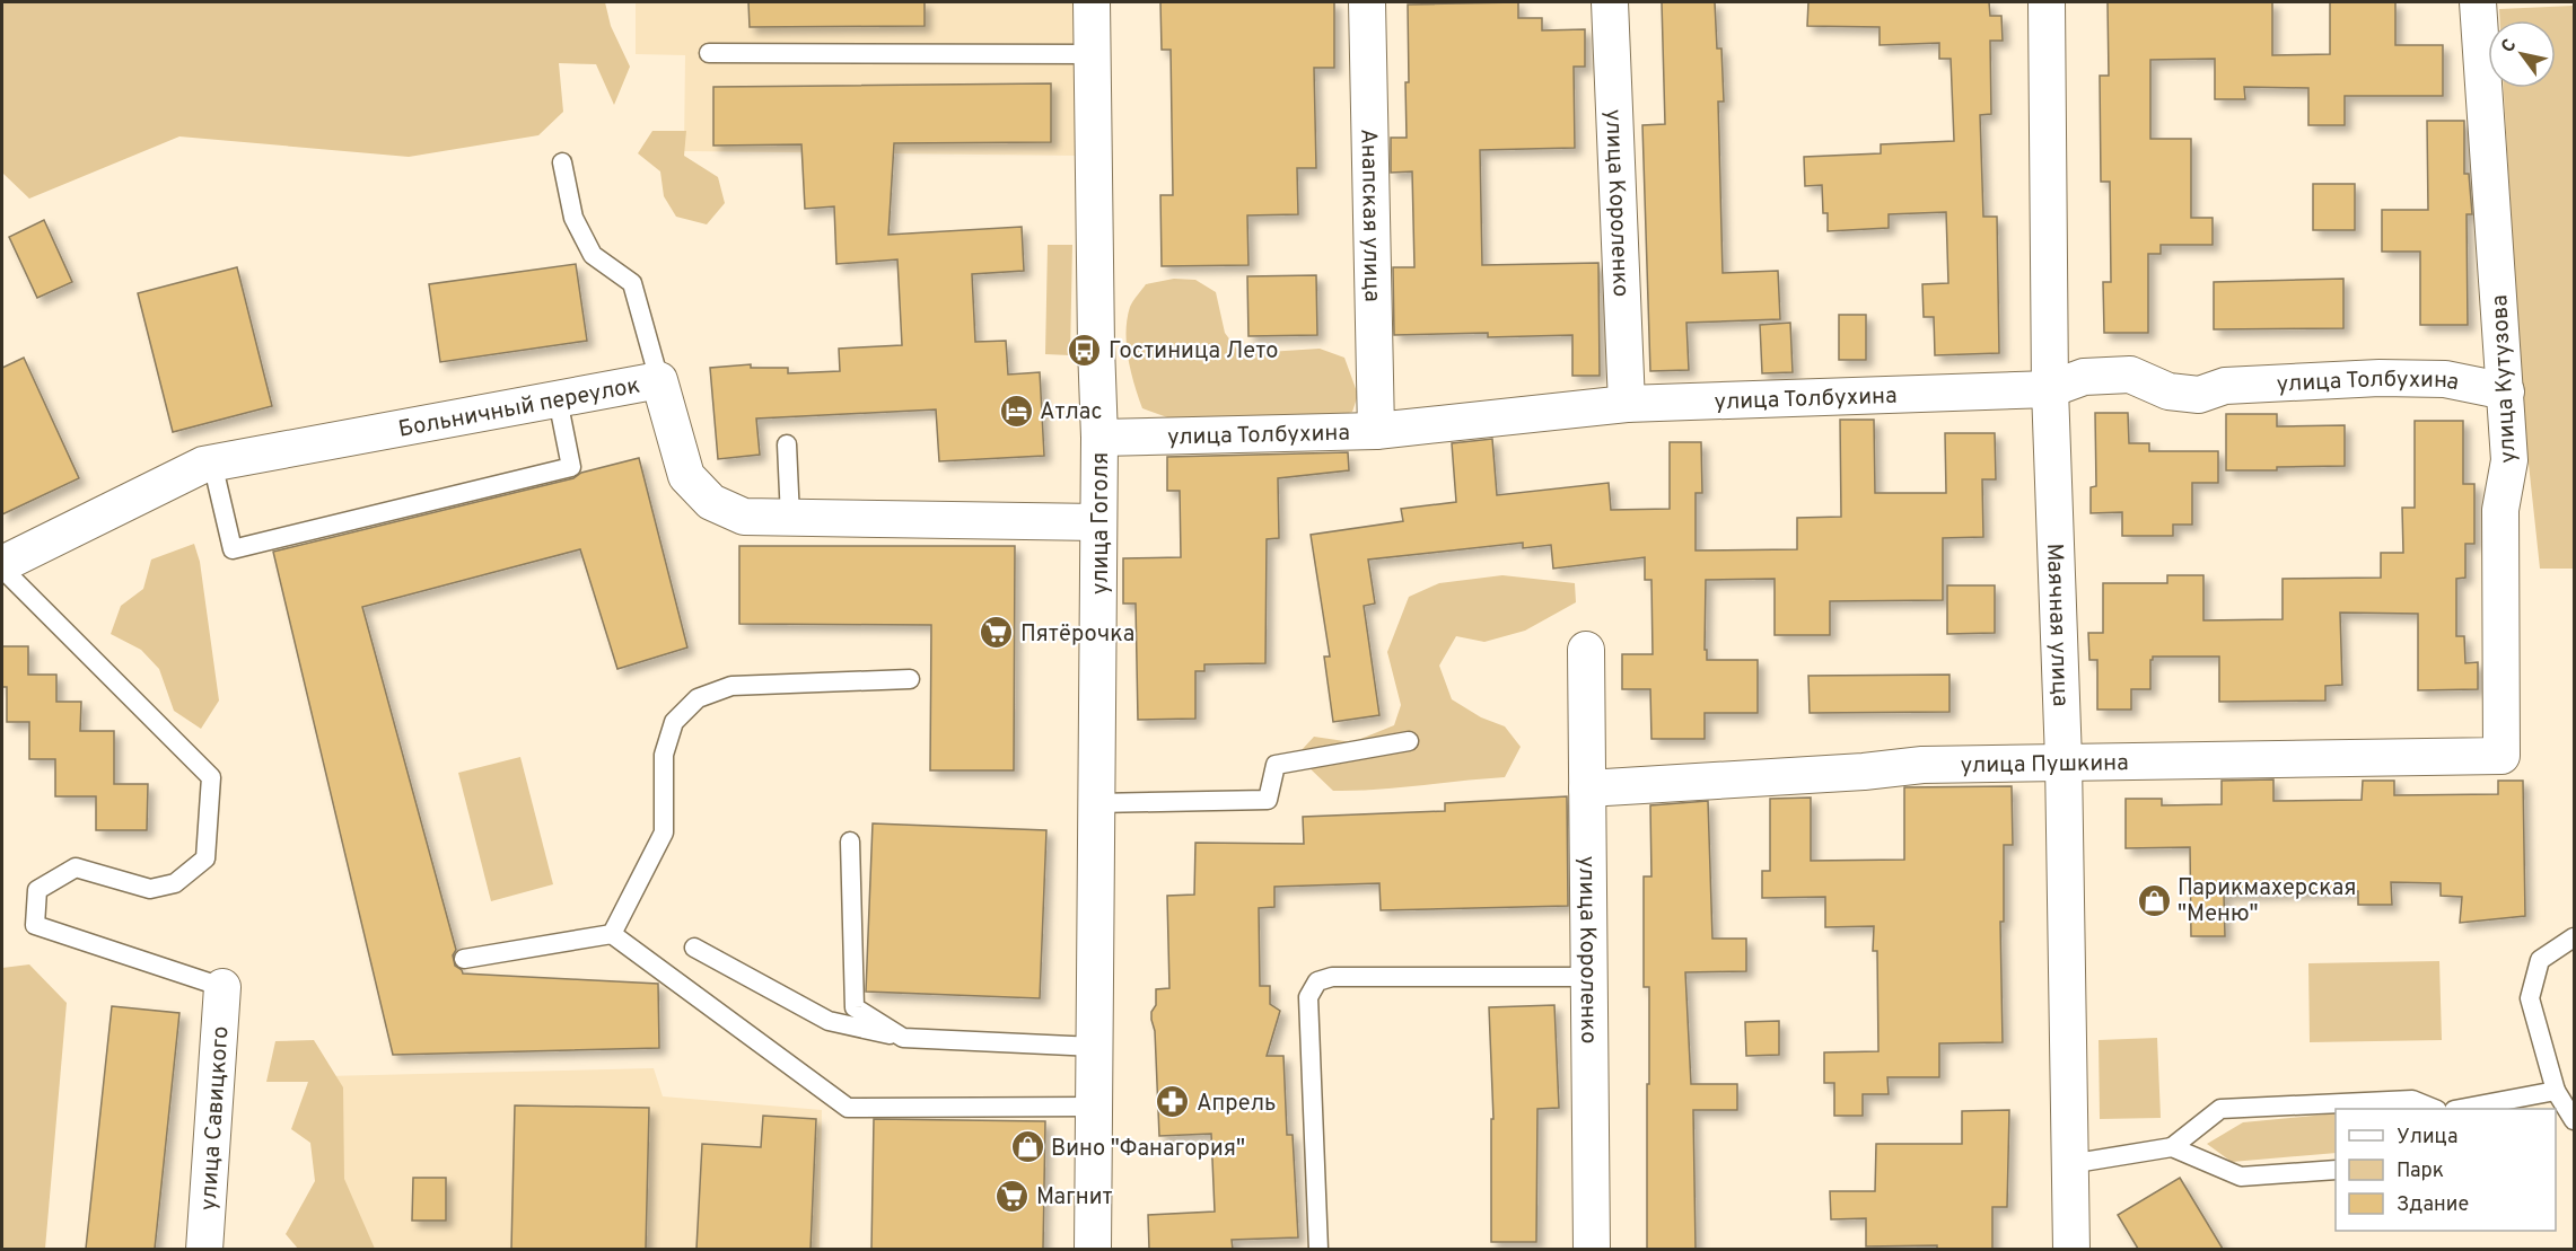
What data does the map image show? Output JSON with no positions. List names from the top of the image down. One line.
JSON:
{"streets":{"street":["улица Короленко","Анапская улица","улица Кутузова","улица Толбухина","Больничный переулок","улица Гоголя","Маячная улица","улица Пушкина","улица Савицкого"]},"crossings":[["улица Короленко","улица Толбухина"],["улица Короленко","улица Пушкина"],["Анапская улица","улица Толбухина"],["улица Кутузова","улица Толбухина"],["улица Кутузова","улица Пушкина"],["улица Толбухина","улица Гоголя"],["улица Толбухина","Маячная улица"],["Больничный переулок","улица Гоголя"],["Маячная улица","улица Пушкина"]],"places":{"bus stop":["Гостиница Лето"],"hotel":["Атлас"],"supermarket":["Пятёрочка","Магнит"],"shop":["Парикмахерская \"Меню\"","Вино \"Фанагория\""],"pharmacy":["Апрель"]},"legend":["Улица","Парк","Здание"],"north":"top left"}
